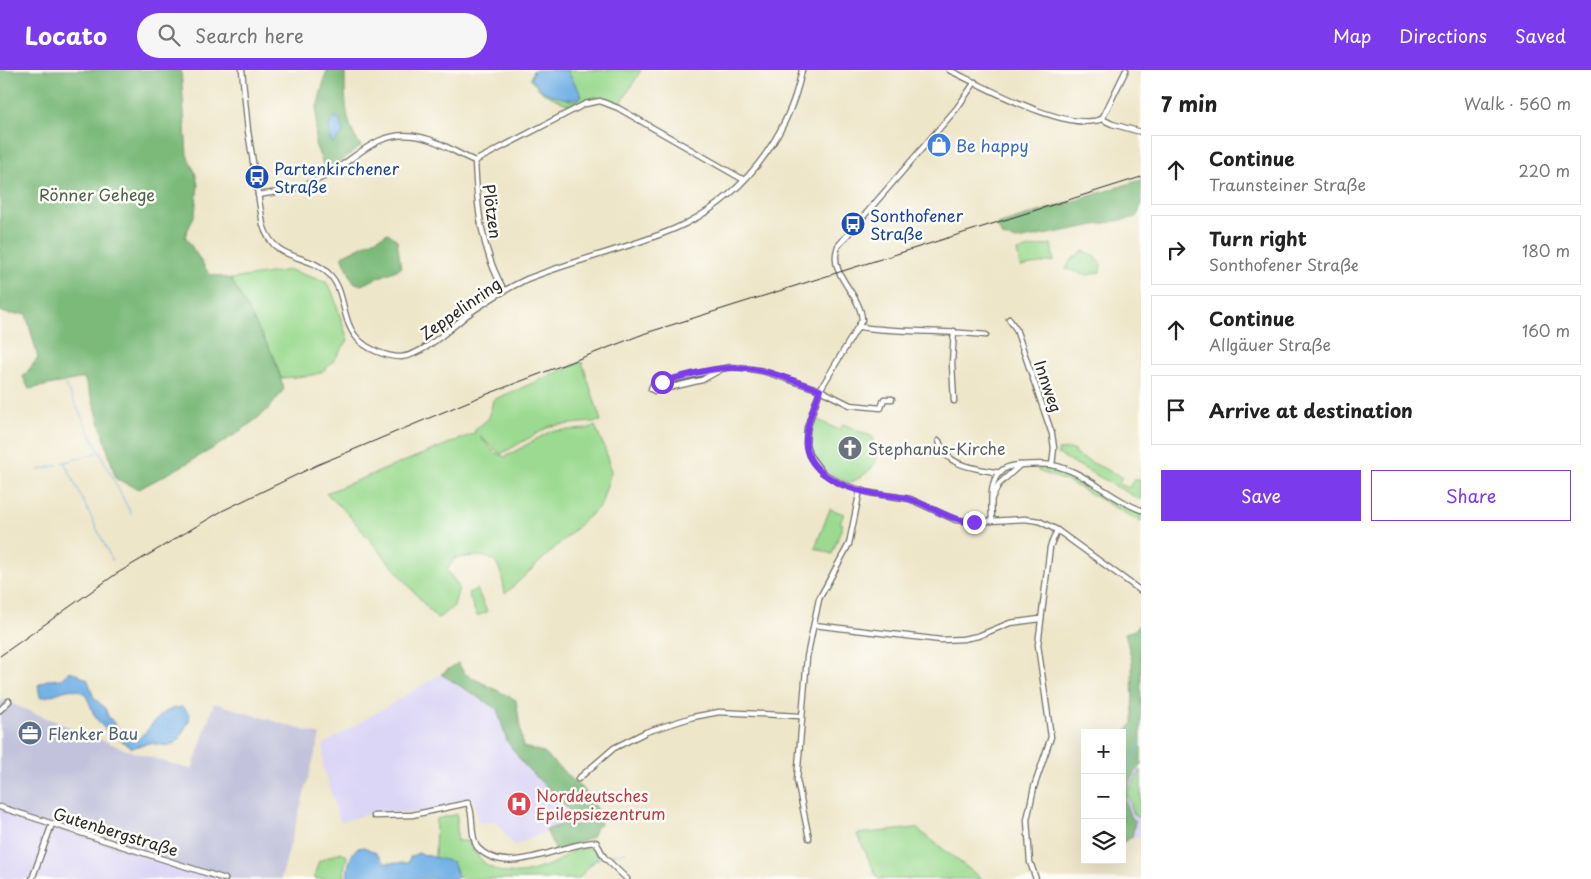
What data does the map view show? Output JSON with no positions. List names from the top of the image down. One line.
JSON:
{"streets":{"street":["Plötzen","Zeppelinring","Innweg","Gutenbergstraße"]},"crossings":[["Plötzen","Zeppelinring"]],"parks":["Rönner Gehege"],"places":{"shop":["Be happy"],"bus stop":["Partenkirchener Straße","Sonthofener Straße"],"church":["Stephanus-Kirche"],"office":["Flenker Bau"],"hospital":["Norddeutsches Epilepsiezentrum"]},"page":{"header":"Locato","search":"Search here","nav":["Map","Directions","Saved"],"heading":["7 min","Walk · 560 m"],"list":[["Continue","Traunsteiner Straße","220 m"],["Turn right","Sonthofener Straße","180 m"],["Continue","Allgäuer Straße","160 m"],"Arrive at destination"],"buttons":["Save","Share"],"map_buttons":["+","−"]}}
